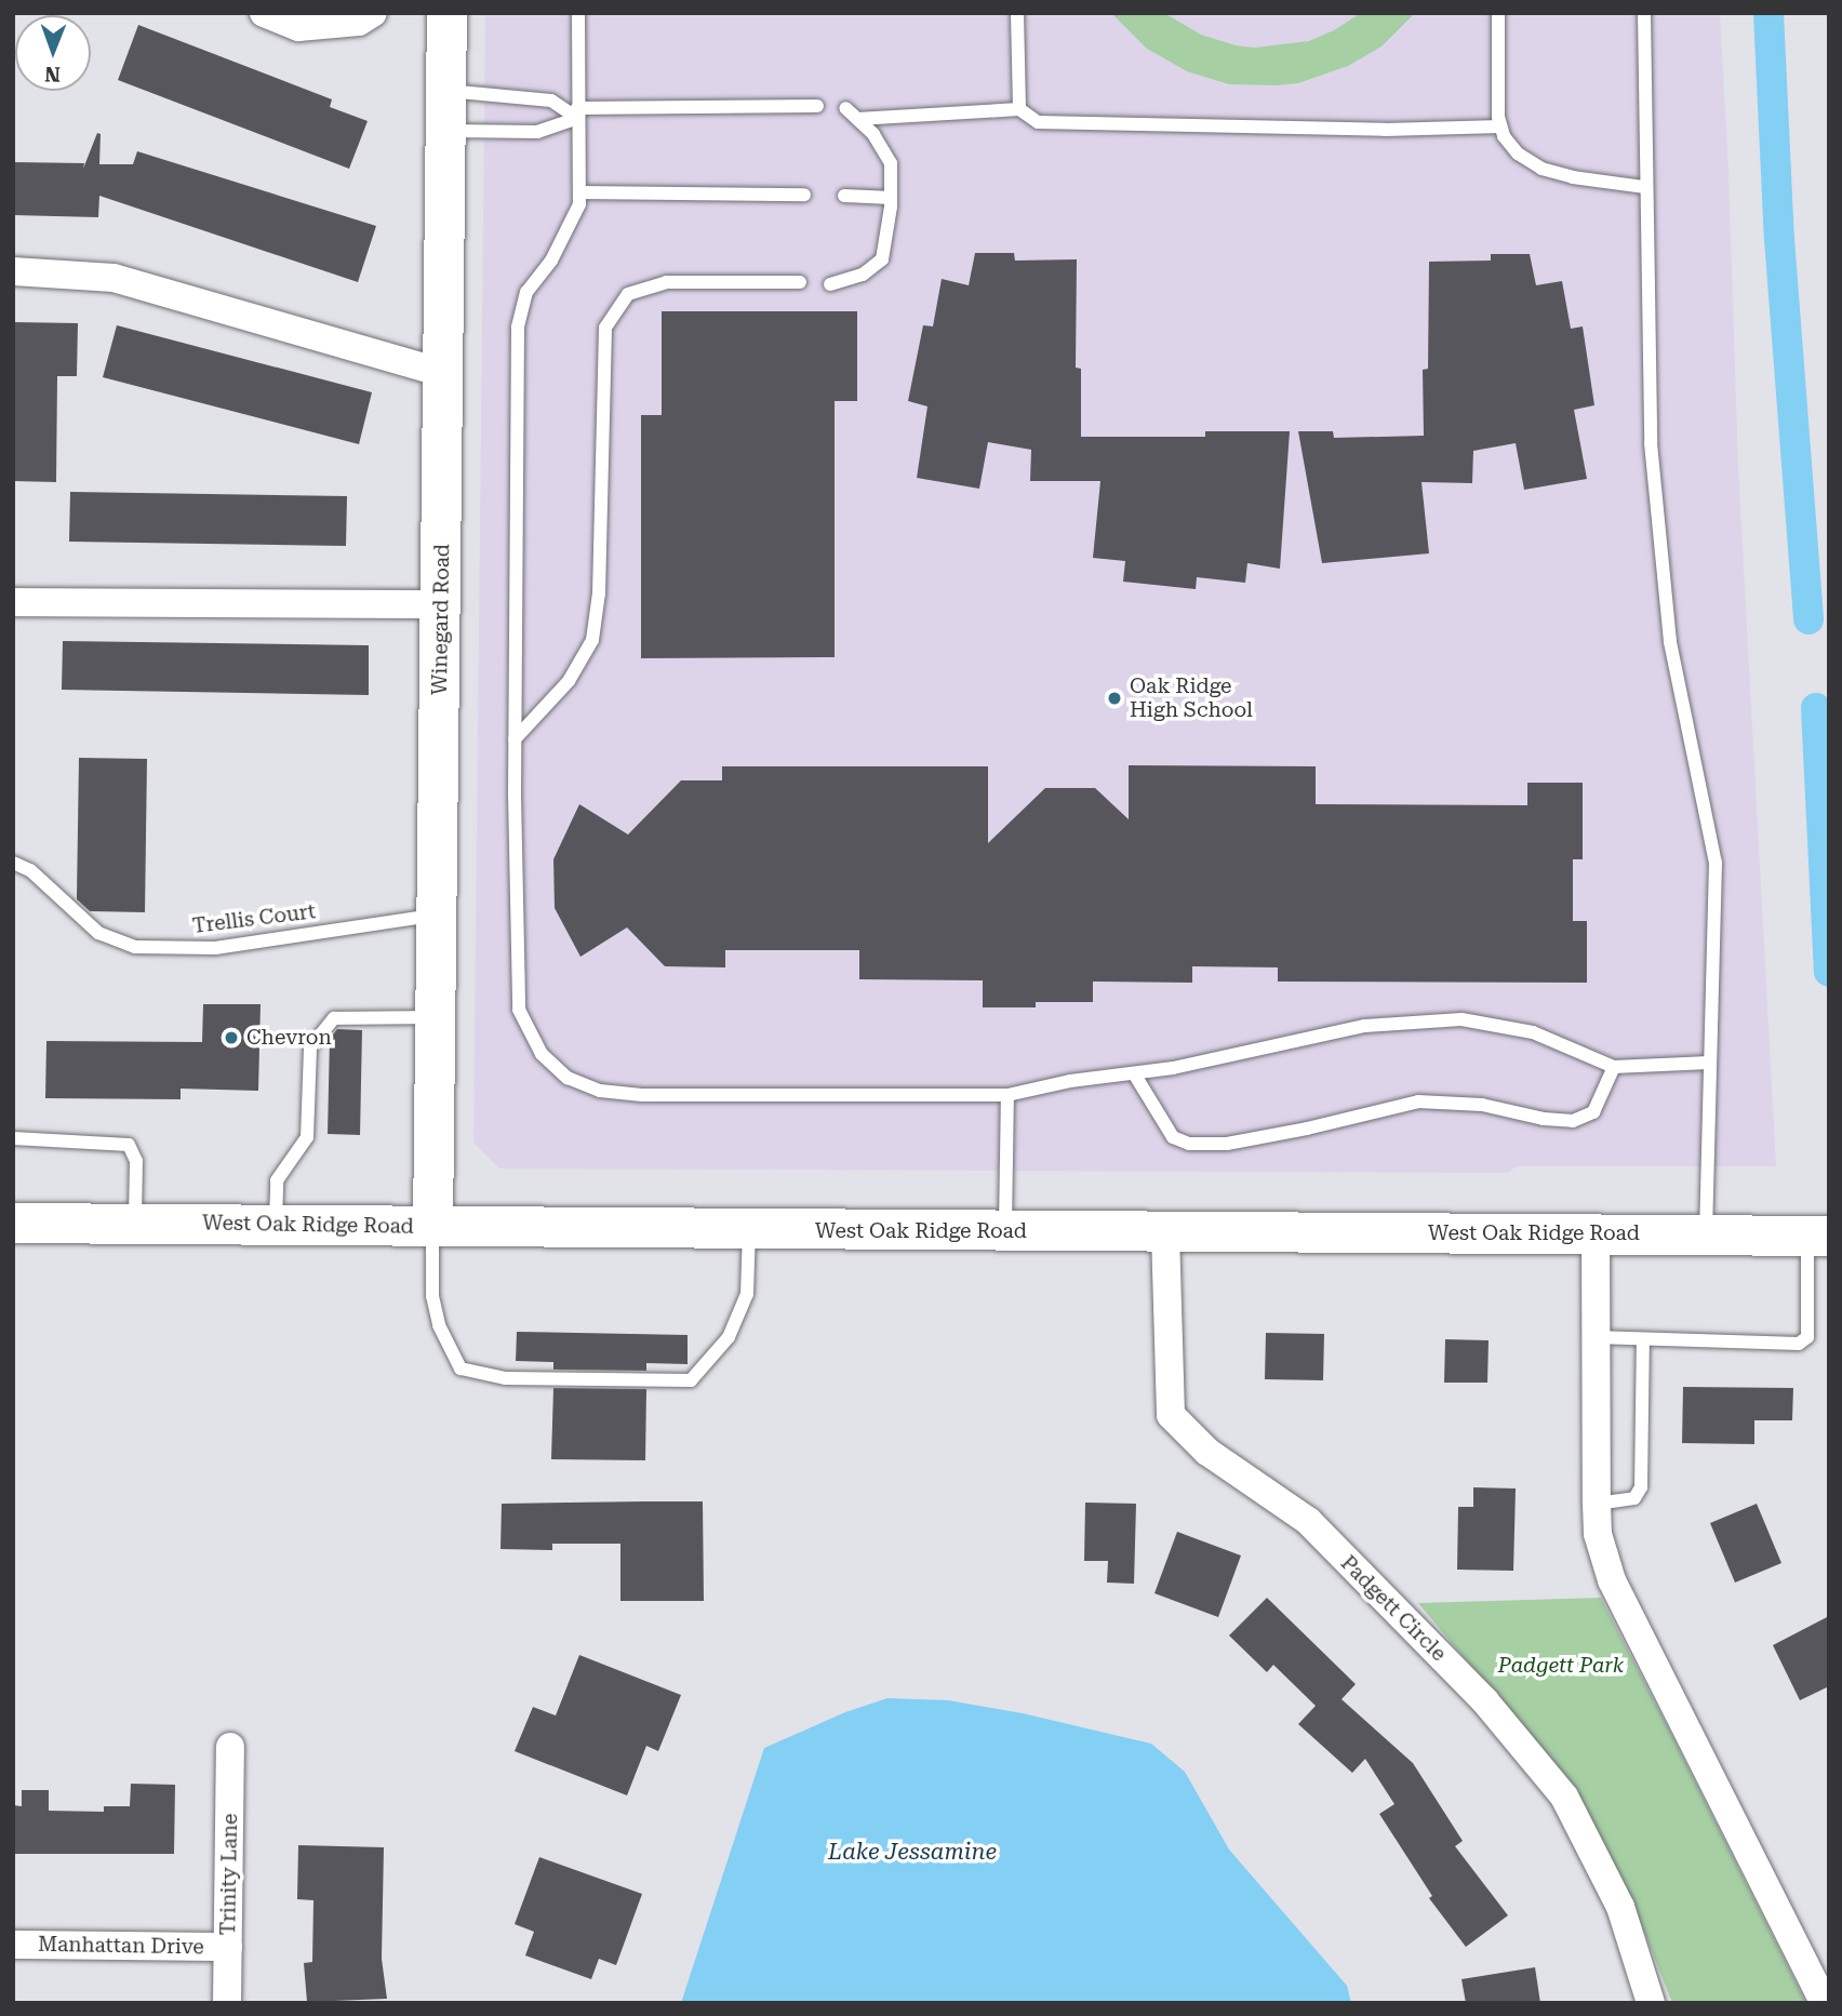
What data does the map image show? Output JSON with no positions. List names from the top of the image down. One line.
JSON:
{"streets":{"main road":["Winegard Road","West Oak Ridge Road"],"street":["Padgett Circle","Trinity Lane","Manhattan Drive"],"lane":["Trellis Court"]},"crossings":[["Winegard Road","Trellis Court"],["Winegard Road","West Oak Ridge Road"],["West Oak Ridge Road","Padgett Circle"],["Trinity Lane","Manhattan Drive"]],"water":["Lake Jessamine"],"parks":["Padgett Park"],"places":["Oak Ridge High School","Chevron"],"north":"bottom"}
